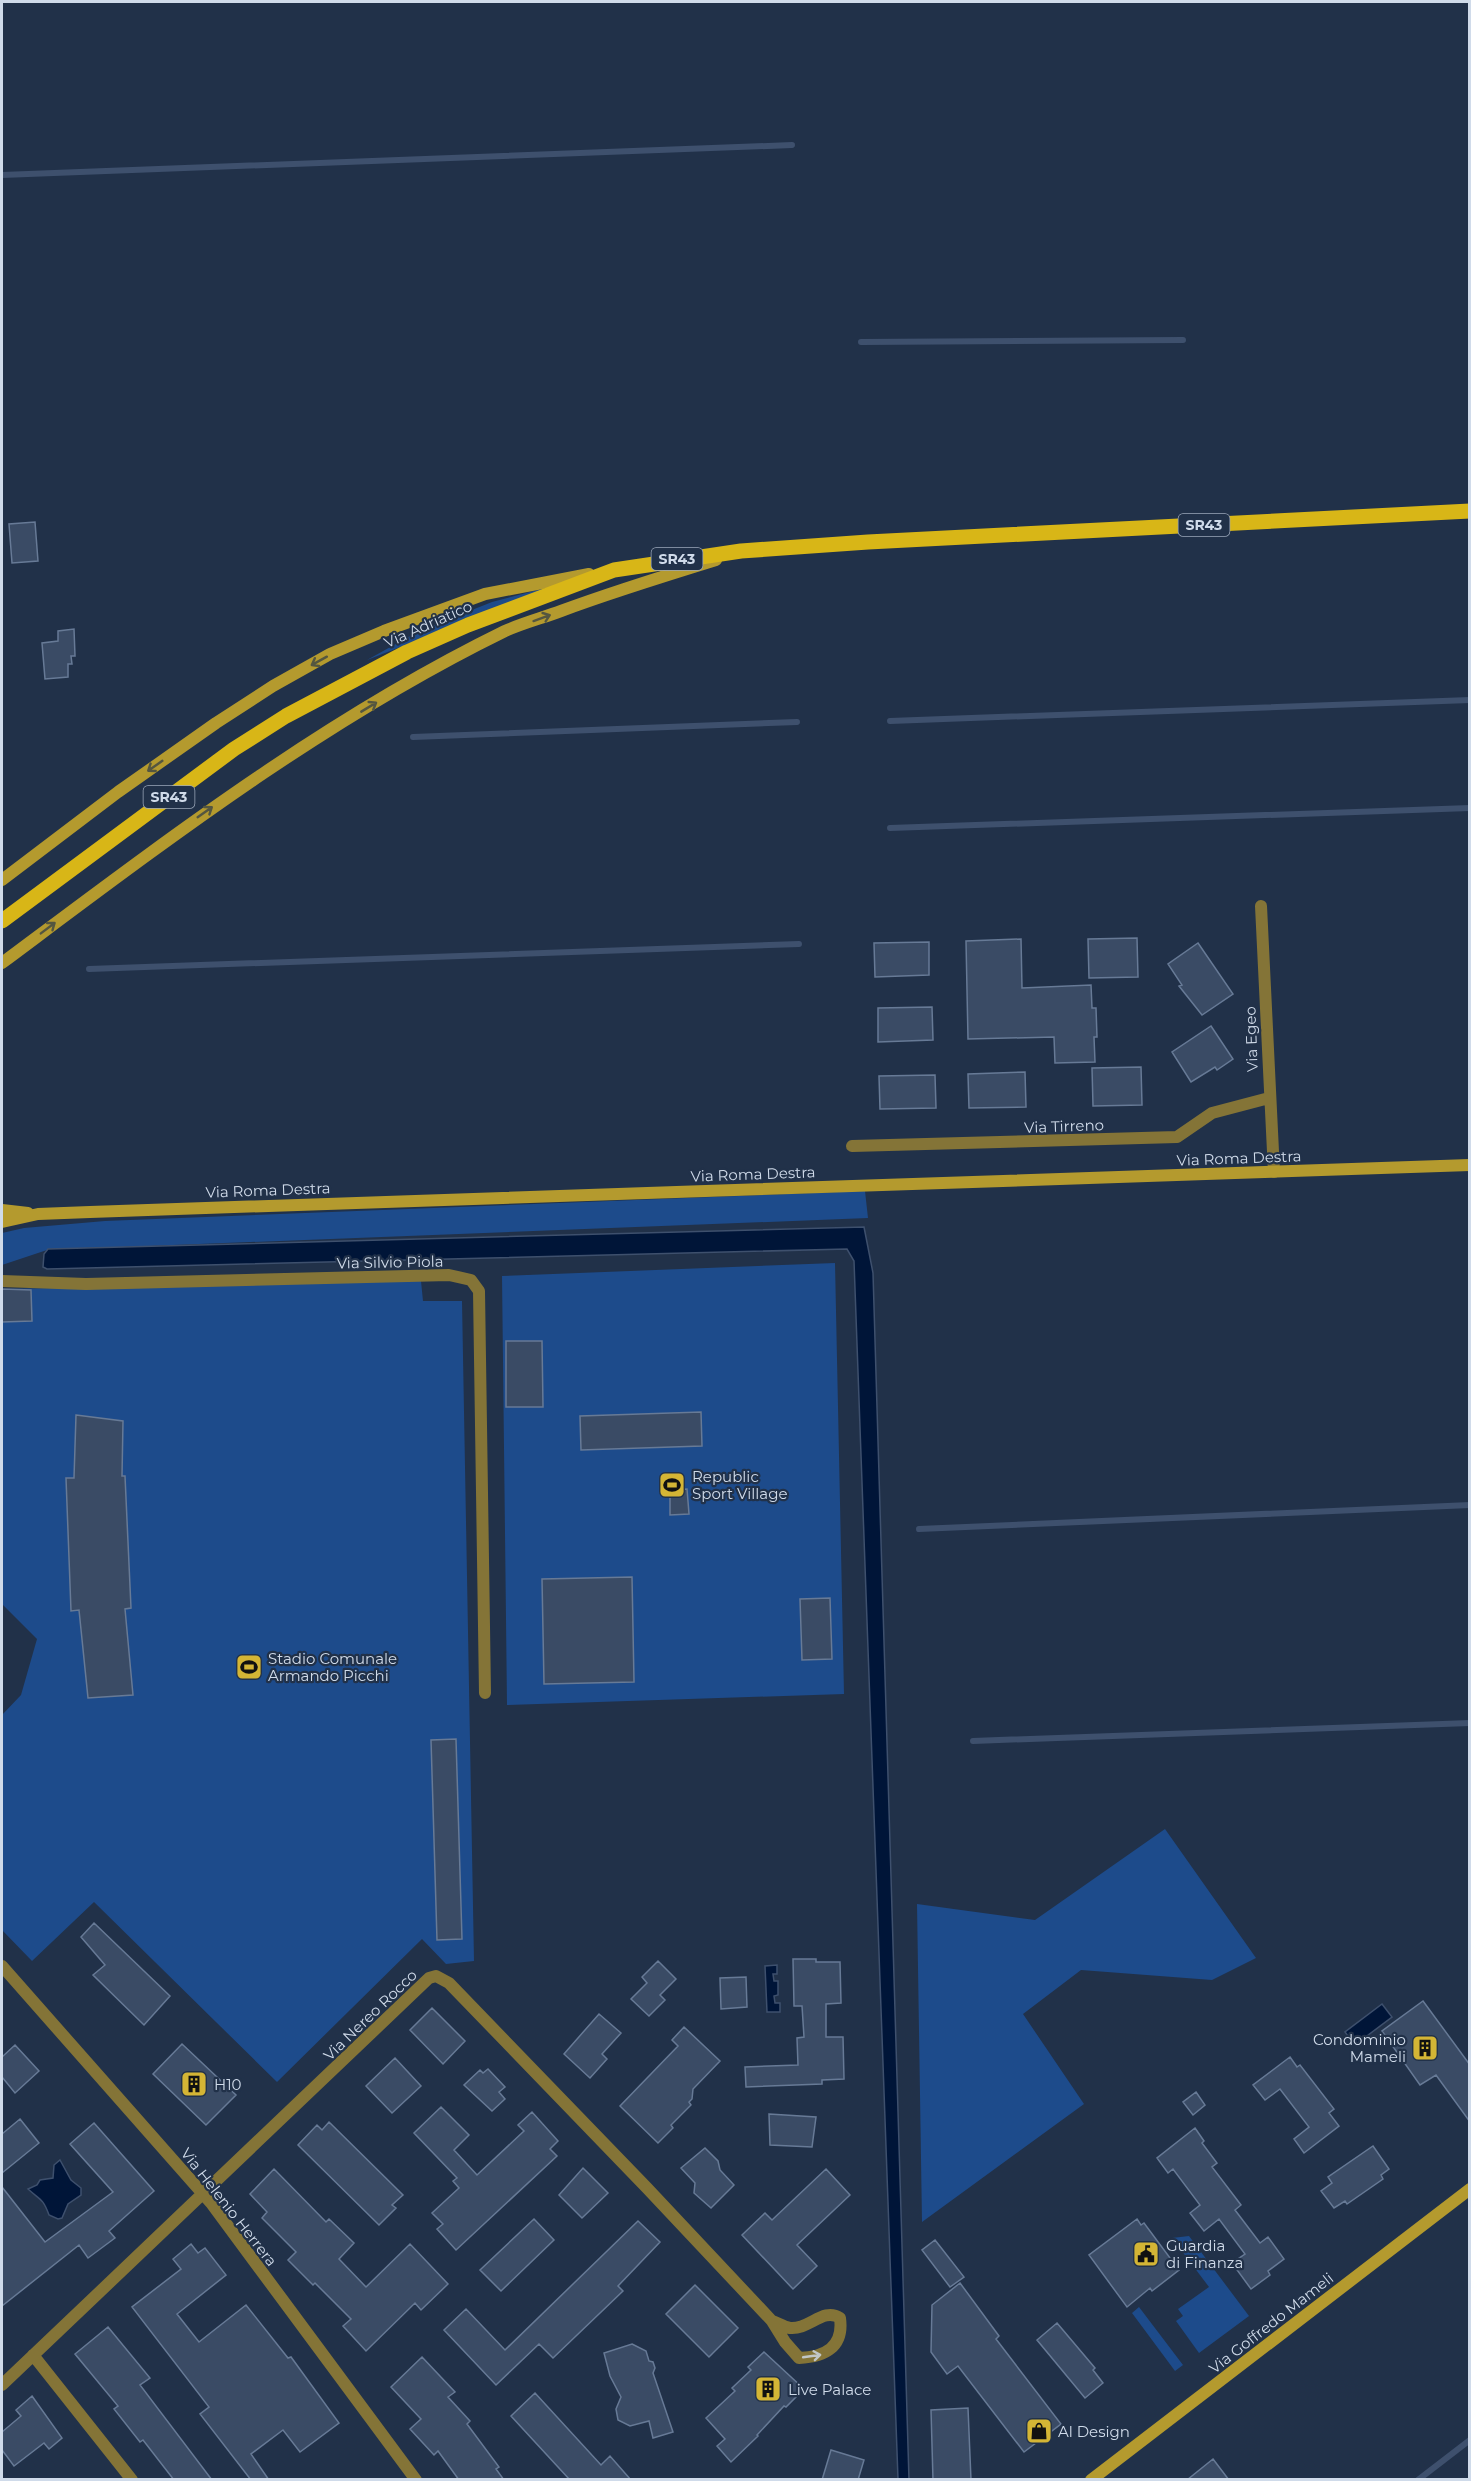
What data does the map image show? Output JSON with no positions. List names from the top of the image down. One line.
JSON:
{"streets":{"main road":["SR43","Via Adriatico"],"street":["Via Egeo","Via Tirreno","Via Roma Destra","Via Silvio Piola","Via Nereo Rocco","Via Helenio Herrera","Via Goffredo Mameli"]},"crossings":[["Via Egeo","Via Tirreno"],["Via Egeo","Via Roma Destra"],["Via Nereo Rocco","Via Helenio Herrera"]],"places":{"sports":["Republic Sport Village","Stadio Comunale Armando Picchi"],"building":["Condominio Mameli","H10","Live Palace"],"public building":["Guardia di Finanza"],"shop":["Al Design"]}}
